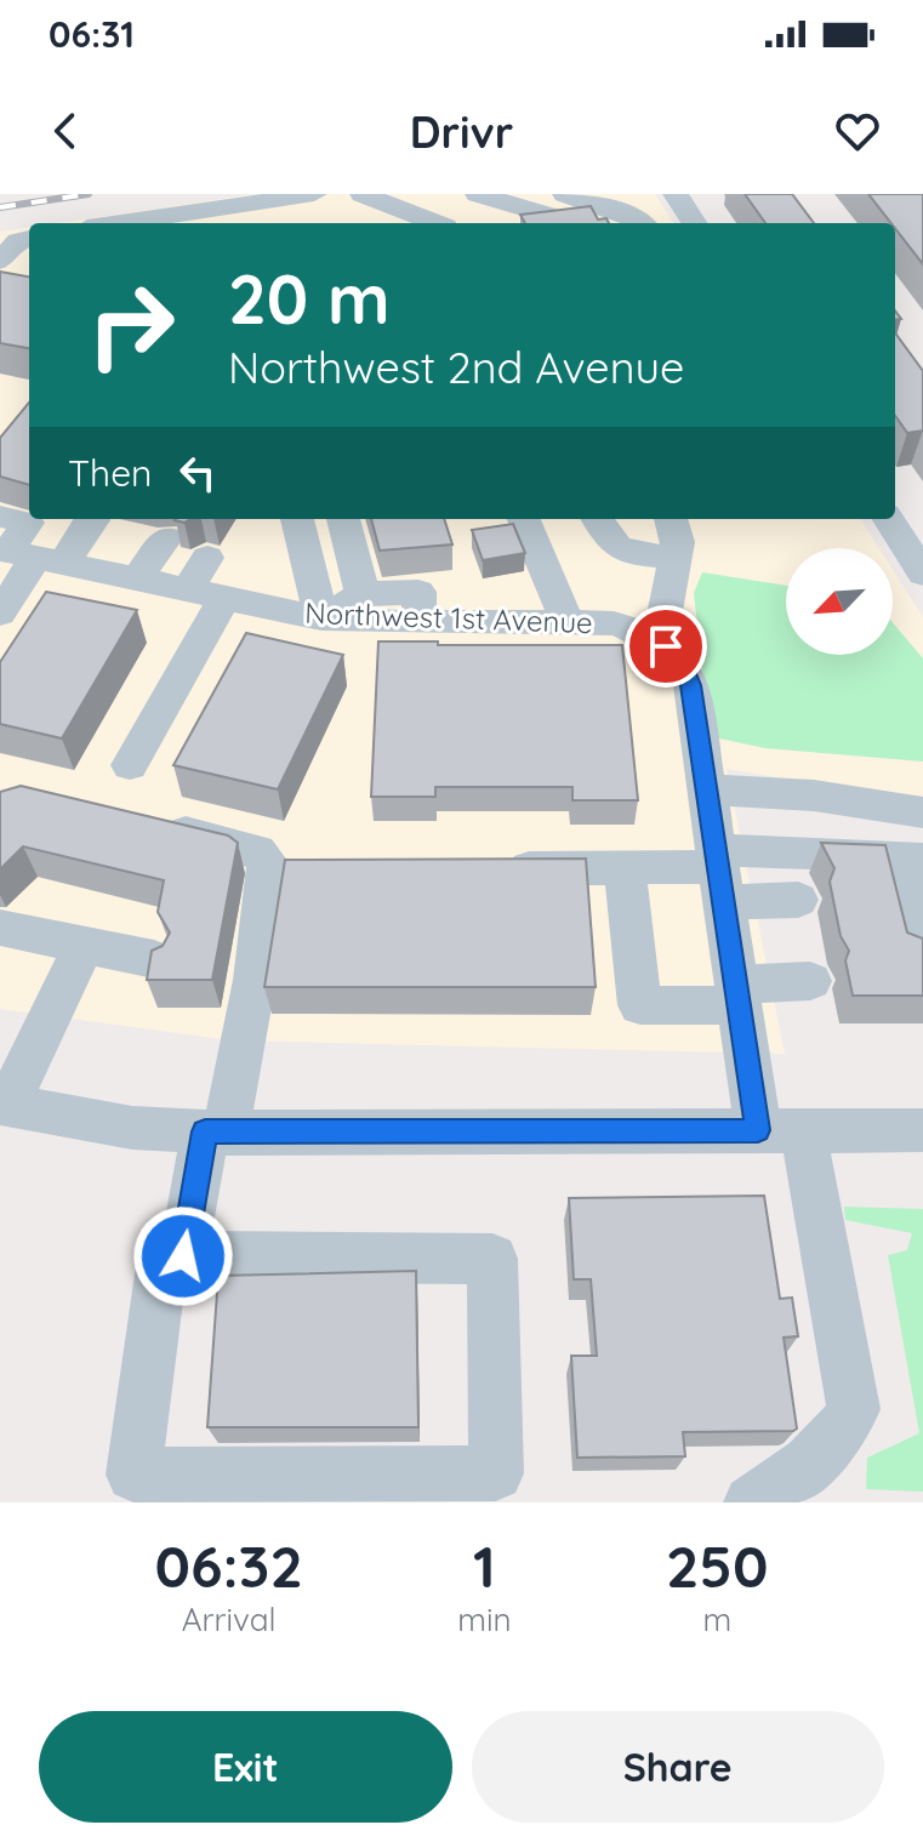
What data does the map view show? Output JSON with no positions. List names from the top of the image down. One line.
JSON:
{"streets":{"street":["Northwest 1st Avenue"]},"north":"bottom left","page":{"status":"06:31","header":"Drivr","turn":["20 m","Northwest 2nd Avenue"],"then":"Then","eta":["06:32","Arrival","1","min","250","m"],"buttons":["Exit","Share"]}}
